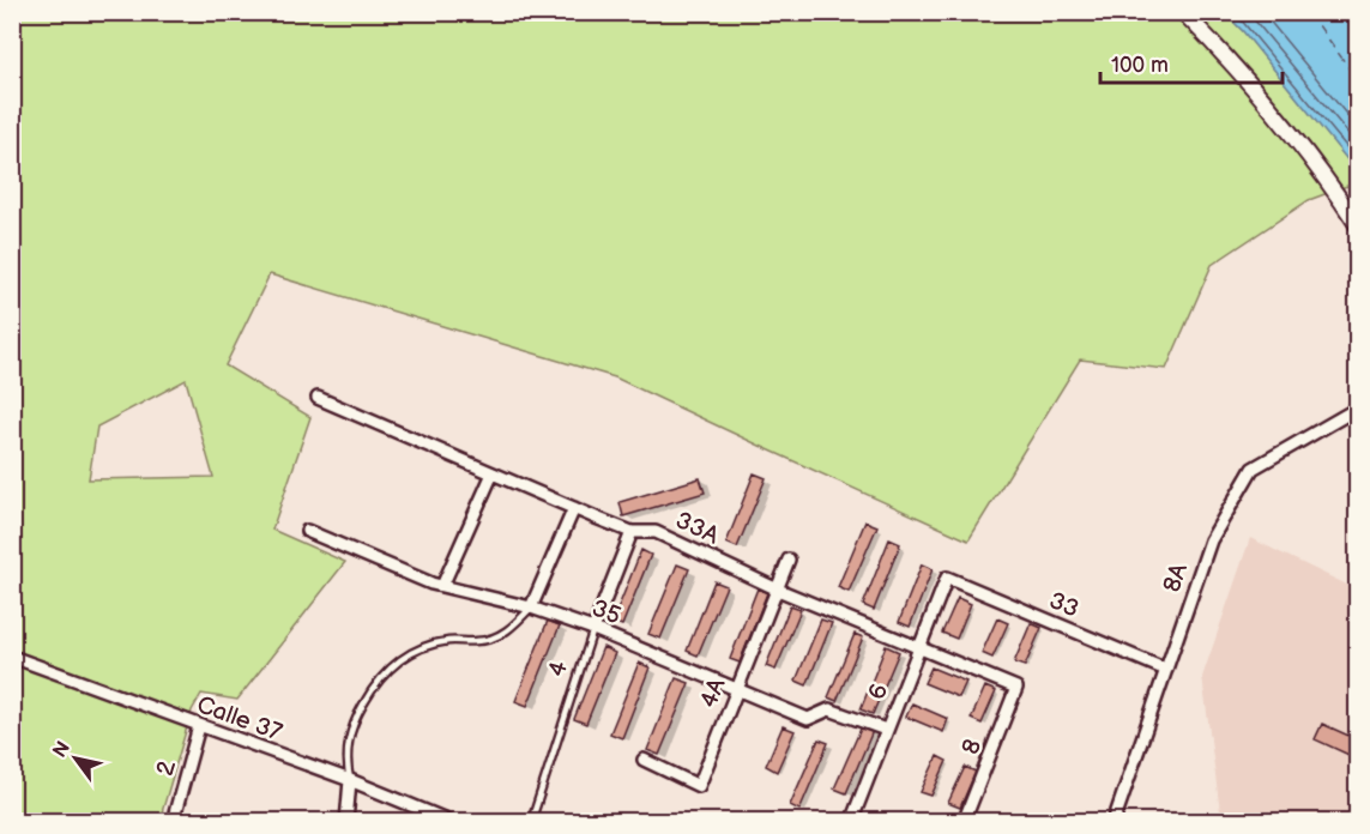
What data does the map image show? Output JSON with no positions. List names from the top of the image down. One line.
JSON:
{"streets":{"street":["33A","8A","33","35","4","6","4A","Calle 37","8","2"]},"crossings":[["33A","4"],["33A","6"],["33A","4A"],["33A","8"],["8A","33"],["33","6"],["35","4"],["35","6"],["35","4A"],["Calle 37","2"]],"scale_bar":"100 m","north":"top left"}
